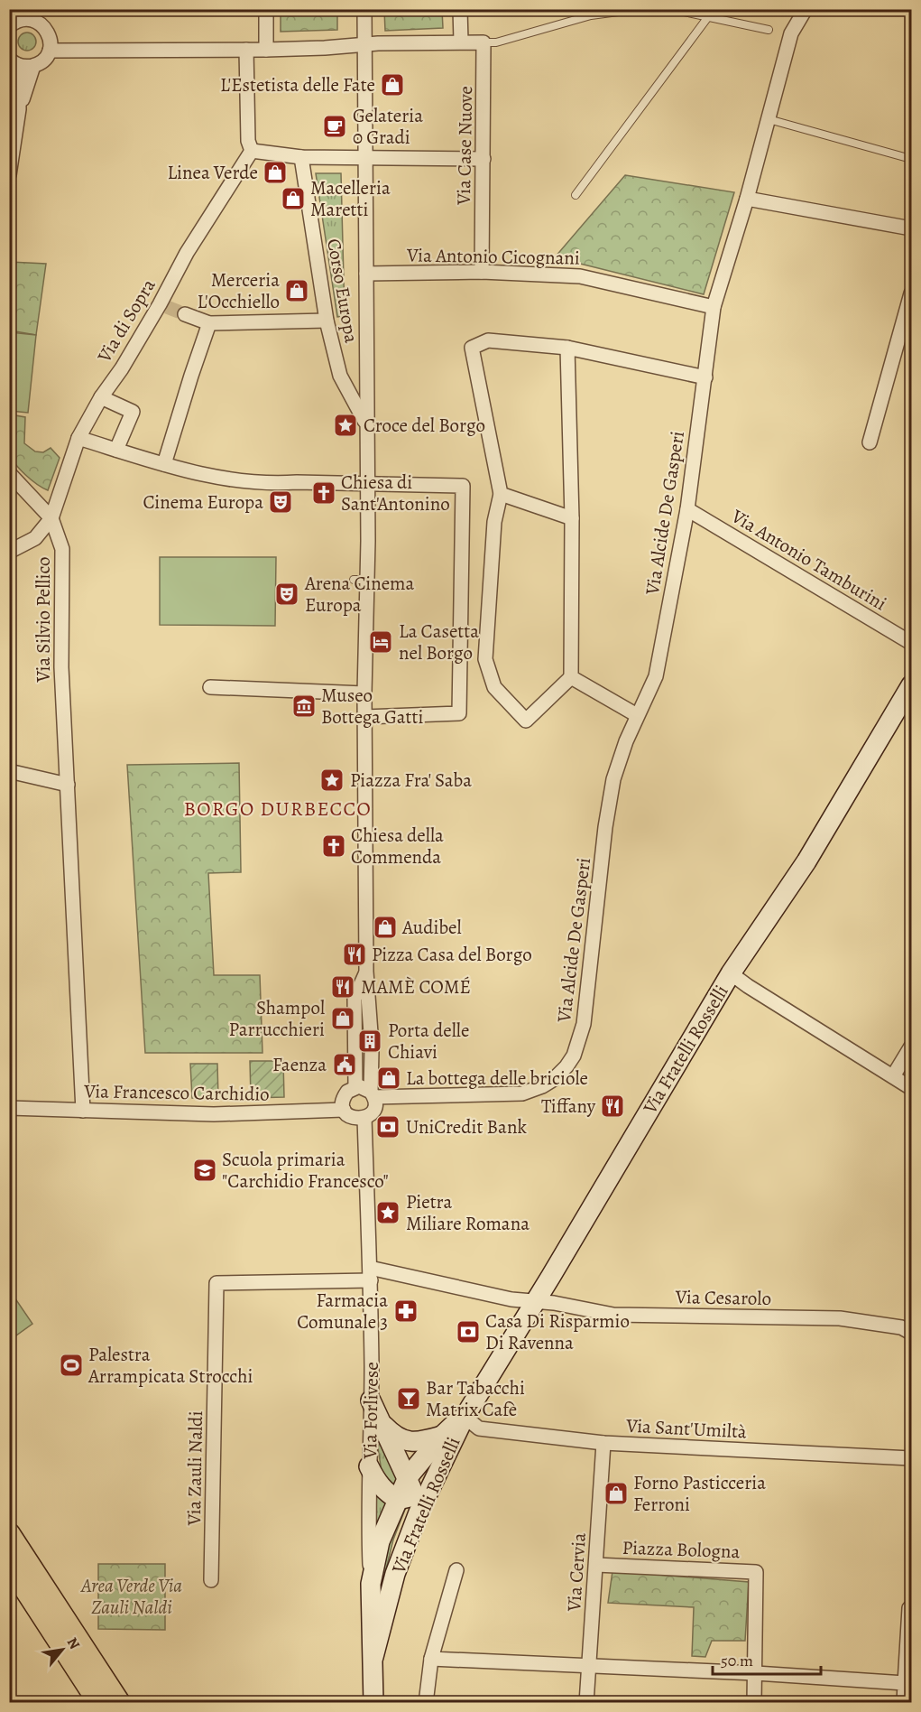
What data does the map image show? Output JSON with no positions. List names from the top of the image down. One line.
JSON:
{"streets":{"main road":["Via Fratelli Rosselli","Via Forlivese"],"street":["Via Case Nuove","Via Antonio Cicognani","Corso Europa","Via di Sopra","Via Alcide De Gasperi","Via Antonio Tamburini","Via Silvio Pellico","Via Francesco Carchidio","Via Cesarolo","Via Sant'Umiltà","Via Zauli Naldi","Piazza Bologna","Via Cervia"]},"crossings":[["Via Case Nuove","Via Antonio Cicognani"],["Via Antonio Cicognani","Corso Europa"],["Via Antonio Cicognani","Via Alcide De Gasperi"],["Corso Europa","Via Alcide De Gasperi"],["Corso Europa","Via Francesco Carchidio"],["Corso Europa","Via Forlivese"],["Via di Sopra","Via Silvio Pellico"],["Via Alcide De Gasperi","Via Antonio Tamburini"],["Via Alcide De Gasperi","Via Francesco Carchidio"],["Via Alcide De Gasperi","Via Forlivese"],["Via Silvio Pellico","Via Francesco Carchidio"],["Via Fratelli Rosselli","Via Cesarolo"],["Via Fratelli Rosselli","Via Forlivese"],["Via Fratelli Rosselli","Via Sant'Umiltà"],["Via Francesco Carchidio","Via Forlivese"],["Via Cesarolo","Via Forlivese"],["Via Cesarolo","Via Zauli Naldi"],["Via Forlivese","Via Zauli Naldi"],["Via Sant'Umiltà","Via Cervia"],["Piazza Bologna","Via Cervia"]],"districts":["BORGO DURBECCO"],"parks":["Area Verde Via Zauli Naldi"],"places":{"shop":["L'Estetista delle Fate","Linea Verde","Macelleria Maretti","Merceria L'Occhiello","Audibel","Shampol Parrucchieri","La bottega delle briciole","Forno Pasticceria Ferroni"],"cafe":["Gelateria 0 Gradi"],"place":["Croce del Borgo","Piazza Fra' Saba","Pietra Miliare Romana"],"church":["Chiesa di Sant'Antonino","Chiesa della Commenda"],"theatre":["Cinema Europa","Arena Cinema Europa"],"hotel":["La Casetta nel Borgo"],"museum":["Museo Bottega Gatti"],"restaurant":["Pizza Casa del Borgo","MAMÈ COMÉ","Tiffany"],"building":["Porta delle Chiavi"],"public building":["Faenza"],"bank":["UniCredit Bank","Casa Di Risparmio Di Ravenna"],"school or university":["Scuola primaria \"Carchidio Francesco\""],"pharmacy":["Farmacia Comunale 3"],"sports":["Palestra Arrampicata Strocchi"],"bar":["Bar Tabacchi Matrix Cafè"]},"scale_bar":"50 m","north":"top right"}
